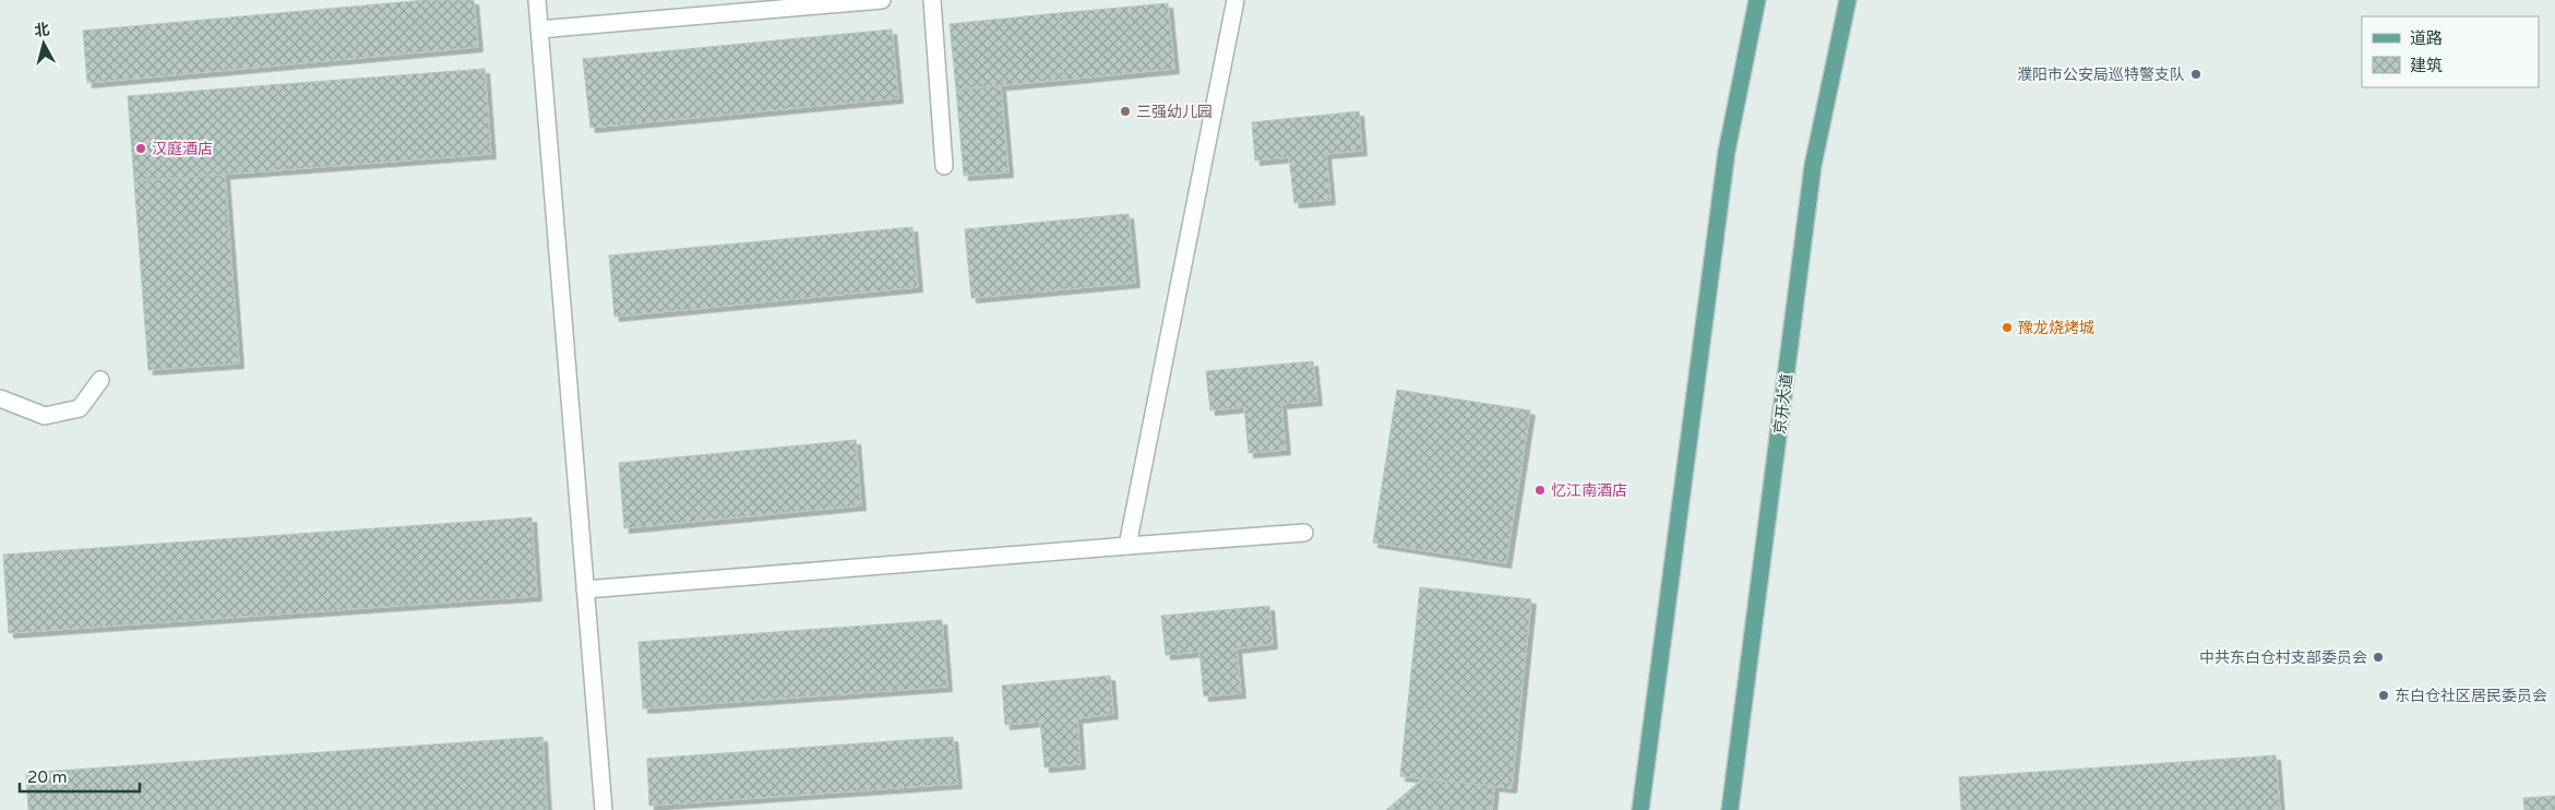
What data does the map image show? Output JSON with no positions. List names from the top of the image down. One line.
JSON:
{"streets":{"main road":["京开大道"]},"places":["濮阳市公安局巡特警支队","三强幼儿园","汉庭酒店","豫龙烧烤城","忆江南酒店","中共东白仓村支部委员会","东白仓社区居民委员会"],"legend":["道路","建筑"],"scale_bar":"20 m","north":"top"}
